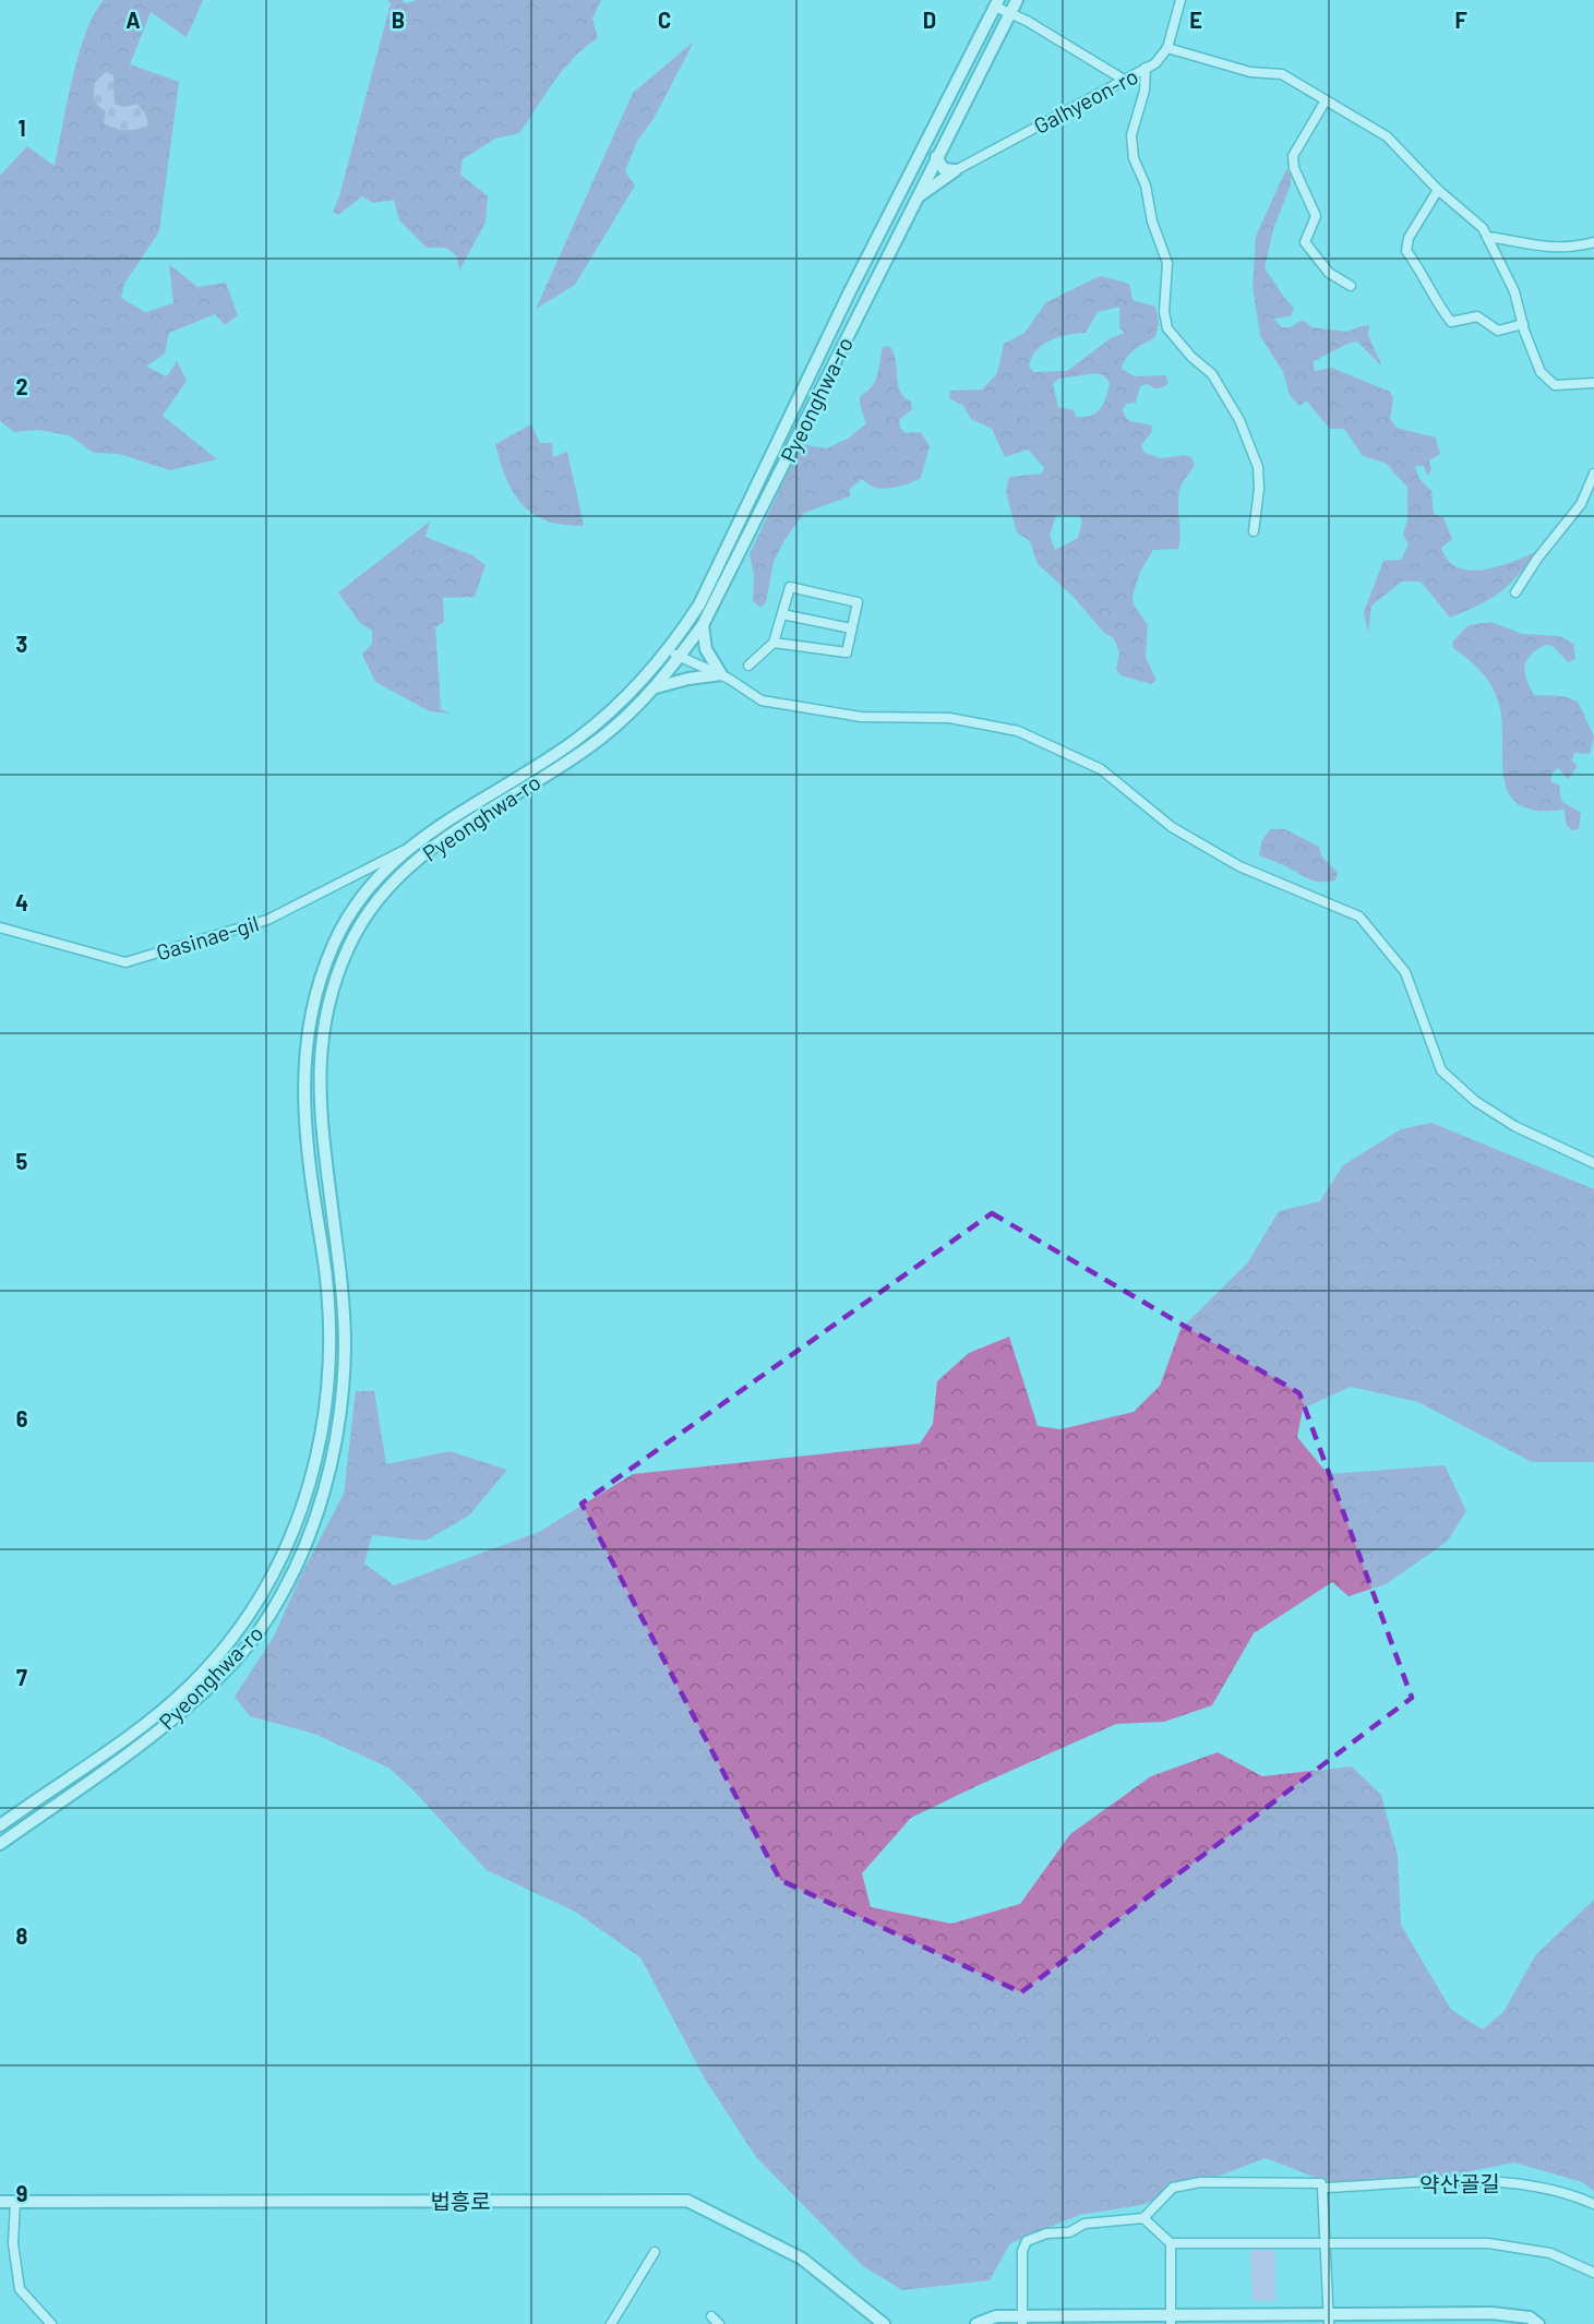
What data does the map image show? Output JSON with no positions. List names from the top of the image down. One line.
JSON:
{"streets":{"main road":["Pyeonghwa-ro","법흥로"],"street":["Galhyeon-ro","Gasinae-gil","약산골길"]},"crossings":[["Pyeonghwa-ro","Gasinae-gil"]],"grid":{"columns":["A","B","C","D","E","F"],"rows":["1","2","3","4","5","6","7","8","9"]}}
